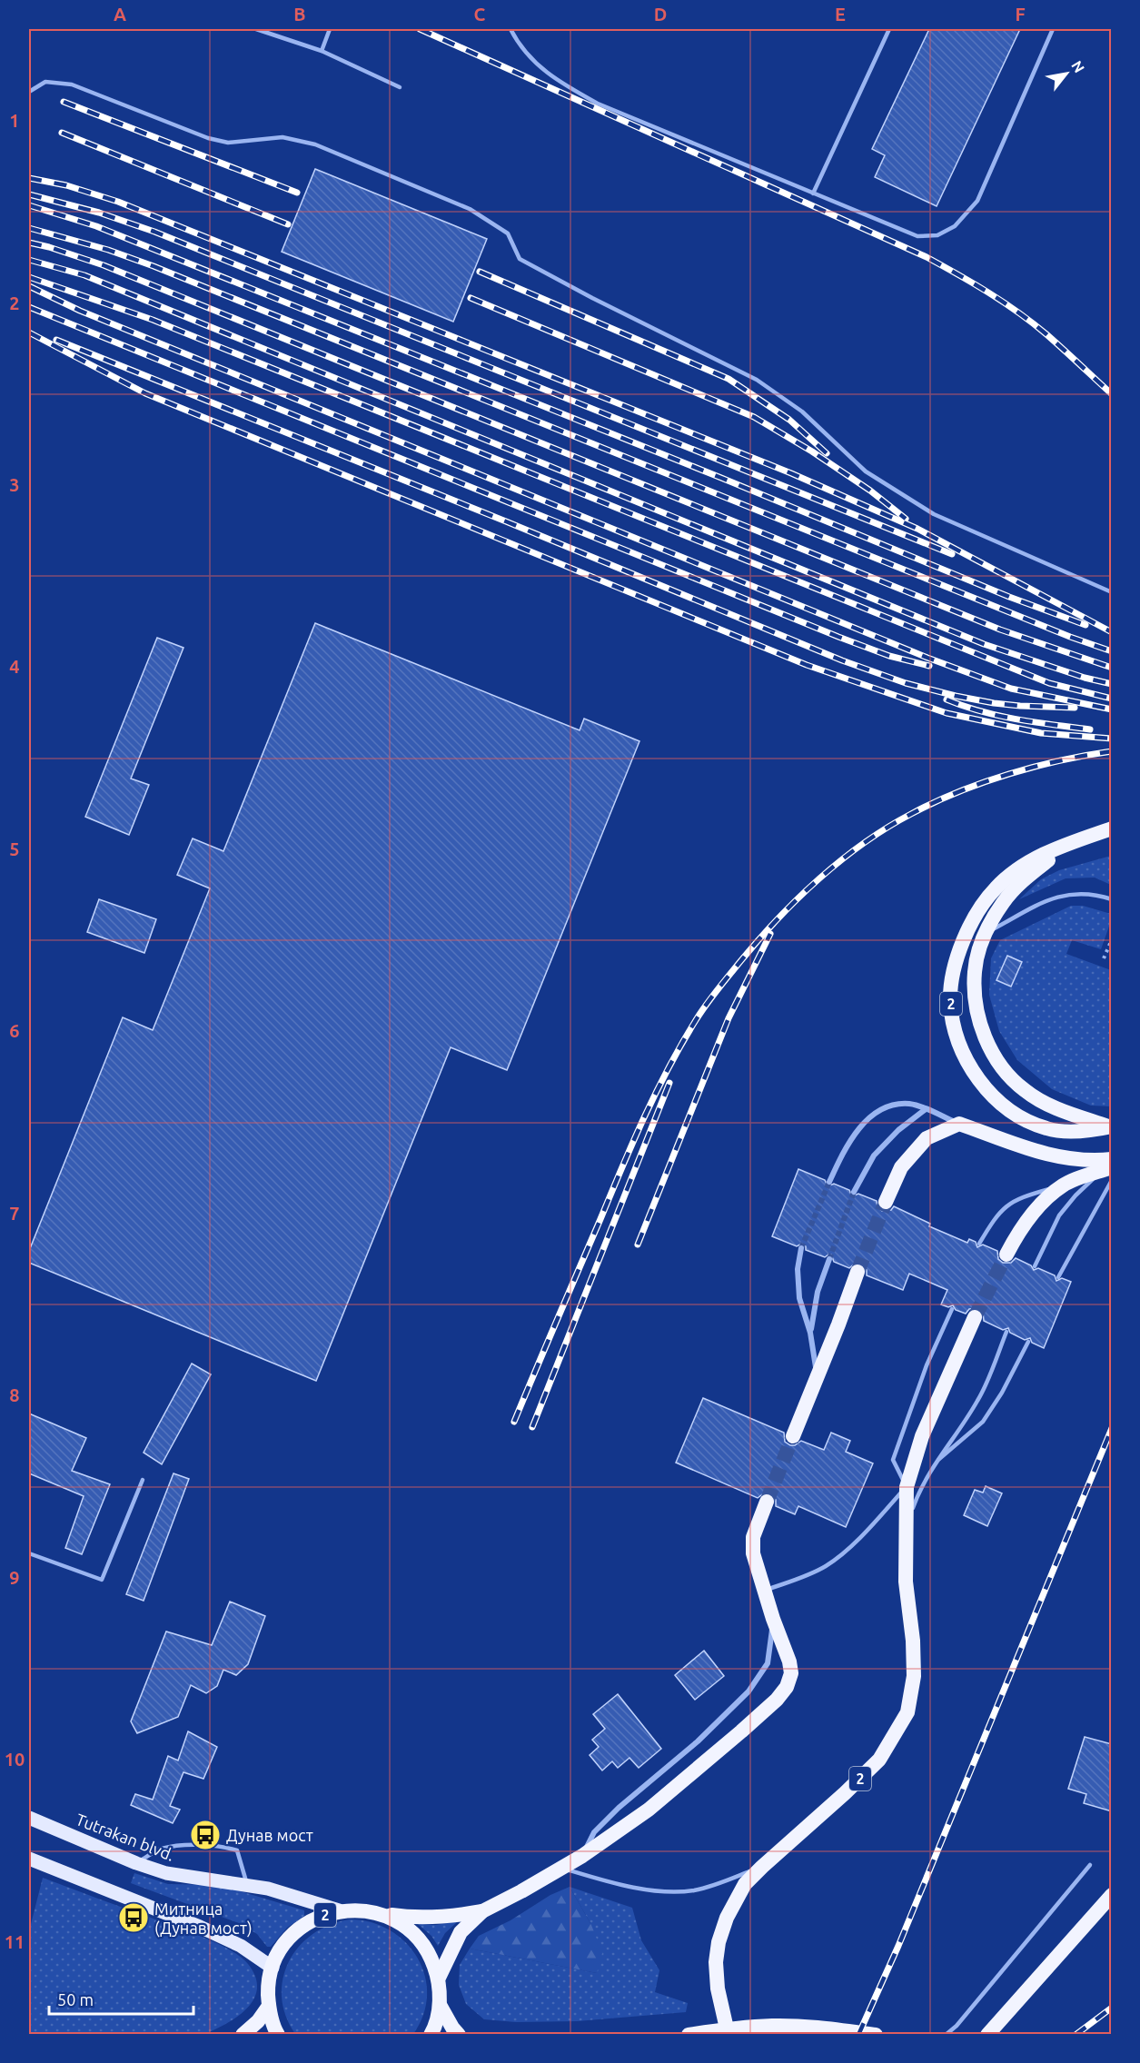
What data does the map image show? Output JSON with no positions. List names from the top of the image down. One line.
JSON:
{"streets":{"highway":["2"],"main road":["Tutrakan blvd."]},"crossings":[["2","Tutrakan blvd."]],"places":{"bus stop":["Дунав мост","Митница (Дунав мост)"]},"scale_bar":"50 m","north":"top right","grid":{"columns":["A","B","C","D","E","F"],"rows":["1","2","3","4","5","6","7","8","9","10","11"]}}
